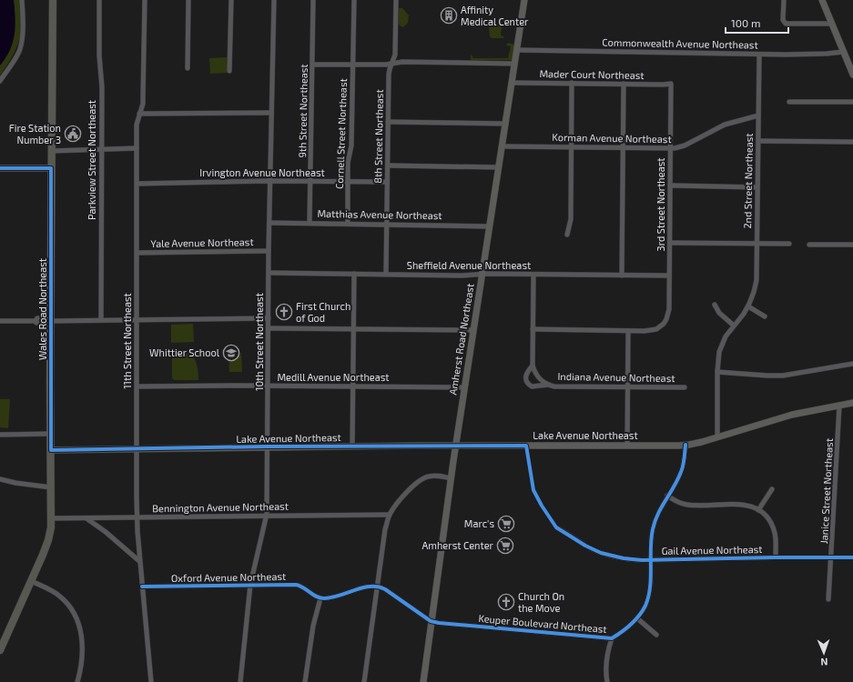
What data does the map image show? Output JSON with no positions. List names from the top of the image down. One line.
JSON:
{"streets":{"main road":["Wales Road Northeast"],"street":["Commonwealth Avenue Northeast","Mader Court Northeast","9th Street Northeast","Cornell Street Northeast","8th Street Northeast","Korman Avenue Northeast","Parkview Street Northeast","Irvington Avenue Northeast","2nd Street Northeast","3rd Street Northeast","Matthias Avenue Northeast","Yale Avenue Northeast","Sheffield Avenue Northeast","Amherst Road Northeast","11th Street Northeast","10th Street Northeast","Medill Avenue Northeast","Indiana Avenue Northeast","Lake Avenue Northeast","Janice Street Northeast","Bennington Avenue Northeast","Gail Avenue Northeast","Oxford Avenue Northeast","Keuper Boulevard Northeast"]},"crossings":[["Commonwealth Avenue Northeast","2nd Street Northeast"],["Commonwealth Avenue Northeast","Amherst Road Northeast"],["Mader Court Northeast","3rd Street Northeast"],["Mader Court Northeast","Amherst Road Northeast"],["9th Street Northeast","Irvington Avenue Northeast"],["9th Street Northeast","Matthias Avenue Northeast"],["Cornell Street Northeast","Irvington Avenue Northeast"],["Cornell Street Northeast","Matthias Avenue Northeast"],["8th Street Northeast","Irvington Avenue Northeast"],["8th Street Northeast","Matthias Avenue Northeast"],["8th Street Northeast","Sheffield Avenue Northeast"],["Korman Avenue Northeast","2nd Street Northeast"],["Korman Avenue Northeast","3rd Street Northeast"],["Korman Avenue Northeast","Amherst Road Northeast"],["Irvington Avenue Northeast","11th Street Northeast"],["Irvington Avenue Northeast","10th Street Northeast"],["2nd Street Northeast","Lake Avenue Northeast"],["3rd Street Northeast","Sheffield Avenue Northeast"],["Matthias Avenue Northeast","Amherst Road Northeast"],["Matthias Avenue Northeast","10th Street Northeast"],["Yale Avenue Northeast","11th Street Northeast"],["Yale Avenue Northeast","10th Street Northeast"],["Sheffield Avenue Northeast","Amherst Road Northeast"],["Sheffield Avenue Northeast","10th Street Northeast"],["Wales Road Northeast","Lake Avenue Northeast"],["Wales Road Northeast","Bennington Avenue Northeast"],["Amherst Road Northeast","Medill Avenue Northeast"],["Amherst Road Northeast","Lake Avenue Northeast"],["Amherst Road Northeast","Keuper Boulevard Northeast"],["11th Street Northeast","Medill Avenue Northeast"],["11th Street Northeast","Lake Avenue Northeast"],["11th Street Northeast","Bennington Avenue Northeast"],["11th Street Northeast","Oxford Avenue Northeast"],["10th Street Northeast","Medill Avenue Northeast"],["10th Street Northeast","Lake Avenue Northeast"],["10th Street Northeast","Bennington Avenue Northeast"],["10th Street Northeast","Oxford Avenue Northeast"],["Lake Avenue Northeast","Janice Street Northeast"],["Lake Avenue Northeast","Keuper Boulevard Northeast"],["Janice Street Northeast","Gail Avenue Northeast"],["Gail Avenue Northeast","Keuper Boulevard Northeast"]],"places":{"building":["Affinity Medical Center"],"public building":["Fire Station Number 3"],"church":["First Church of God","Church On the Move"],"school or university":["Whittier School"],"supermarket":["Marc's","Amherst Center"]},"scale_bar":"100 m","north":"bottom"}
